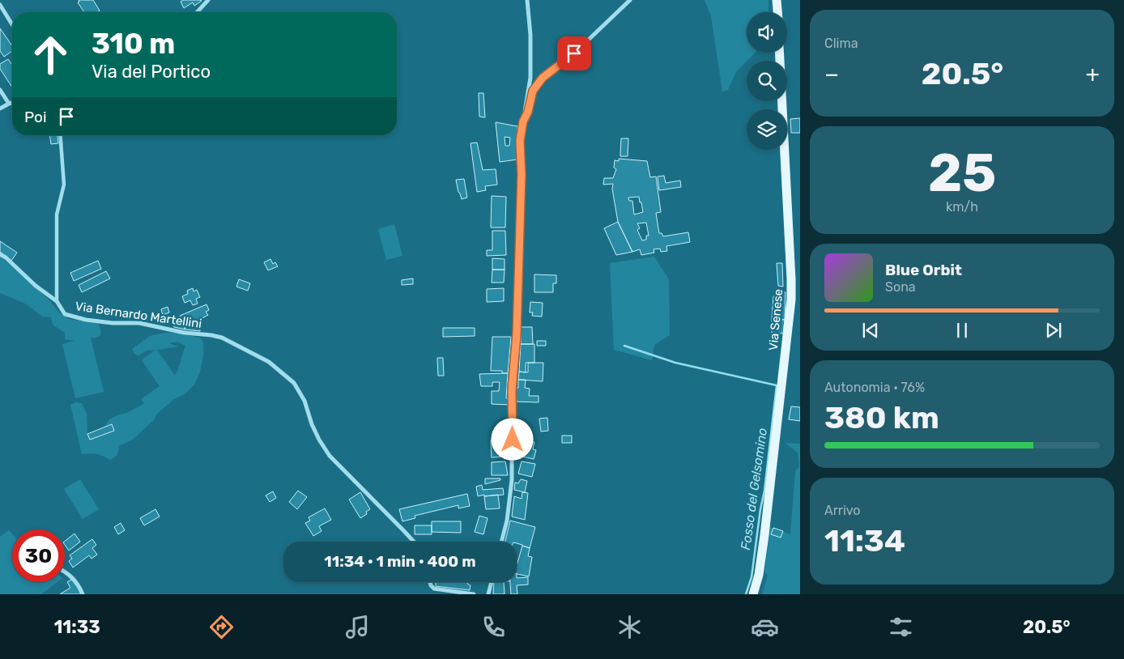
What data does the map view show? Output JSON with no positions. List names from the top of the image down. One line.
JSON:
{"streets":{"main road":["Via Senese"],"street":["Via Bernardo Martellini"]},"water":["Fosso del Gelsomino"],"page":{"tile":["Clima",["25","km/h"],["Autonomia · 76%","380 km"],["Arrivo","11:34"]],"turn":["310 m","Via del Portico"],"heat":["−","20.5°","+"],"then":"Poi","song":["Blue Orbit","Sona"],"limit":"30","trip":"11:34 · 1 min · 400 m","tabs":["11:33","20.5°"]}}
